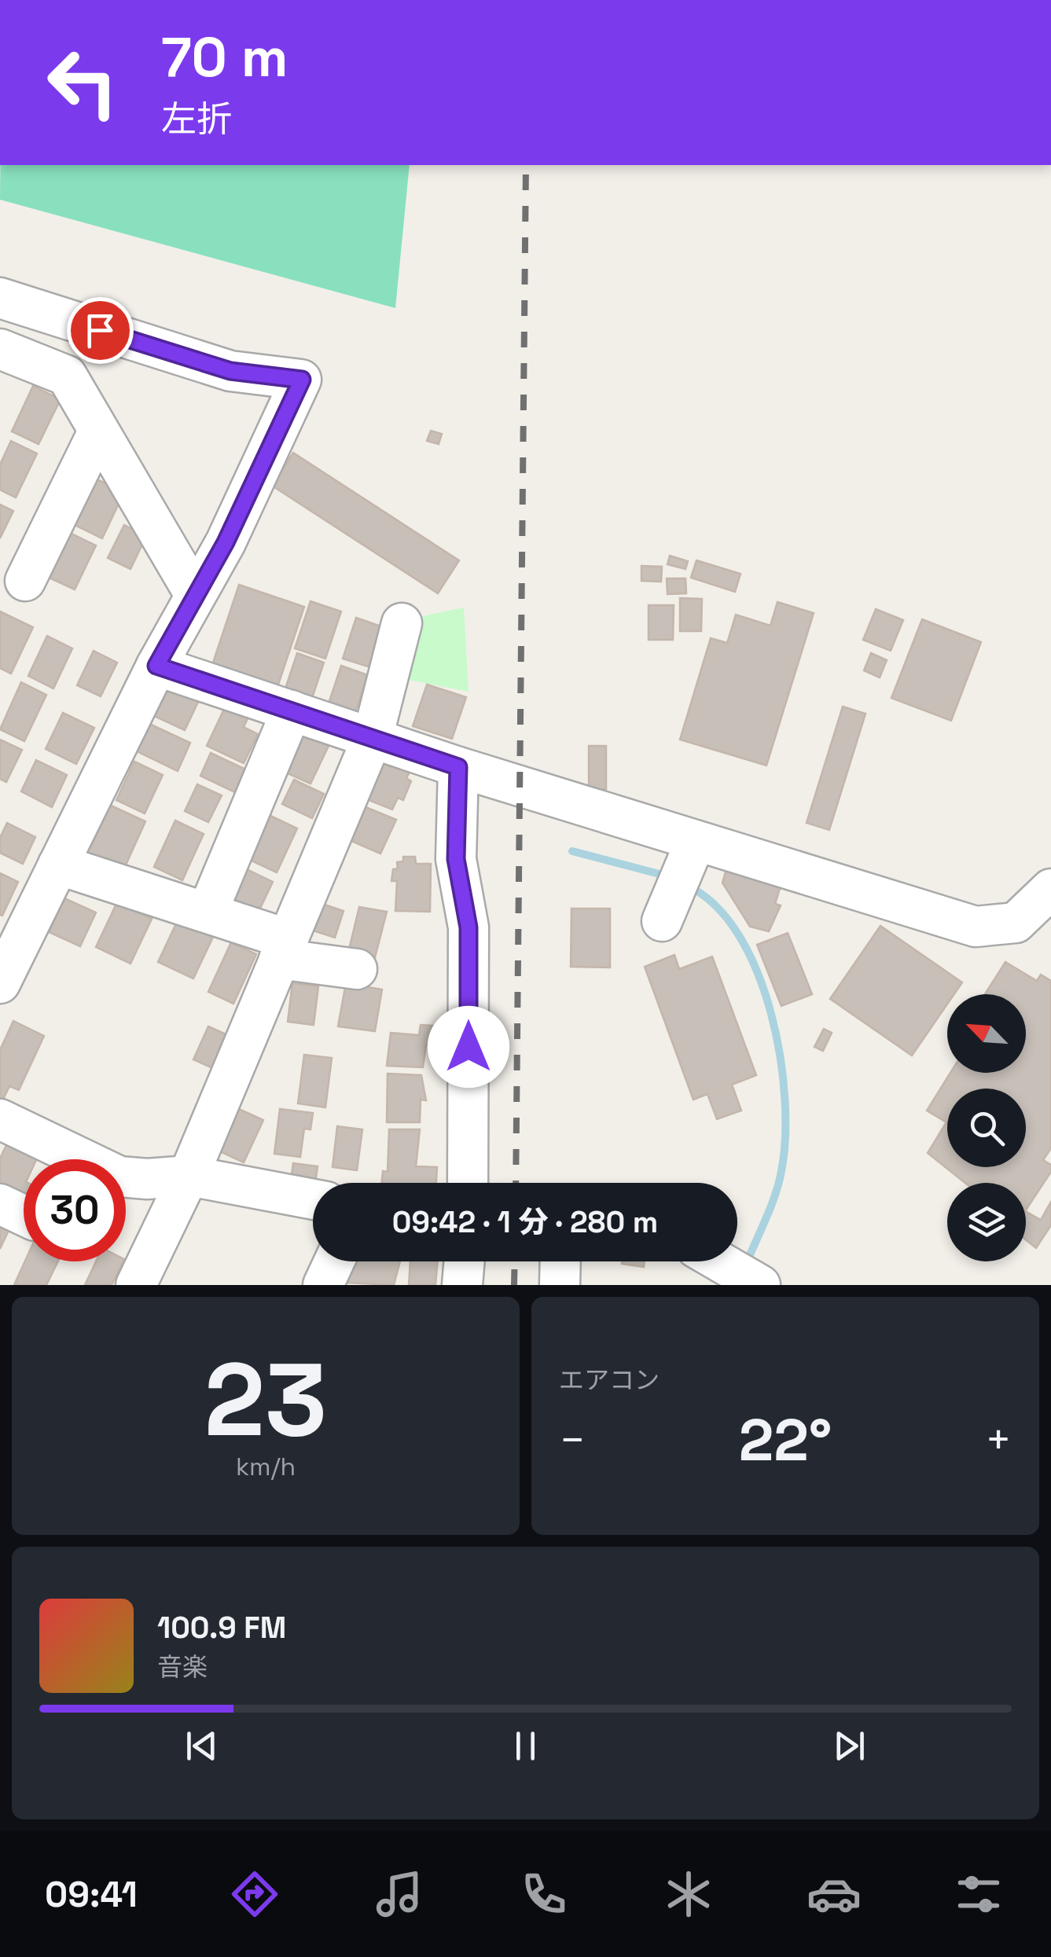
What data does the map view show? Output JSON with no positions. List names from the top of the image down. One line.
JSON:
{"north":"top left","page":{"turn":["70 m","左折"],"limit":"30","trip":"09:42 · 1 分 · 280 m","tile":[["23","km/h"],"エアコン"],"heat":["−","22°","+"],"song":["100.9 FM","音楽"],"tabs":"09:41"}}
